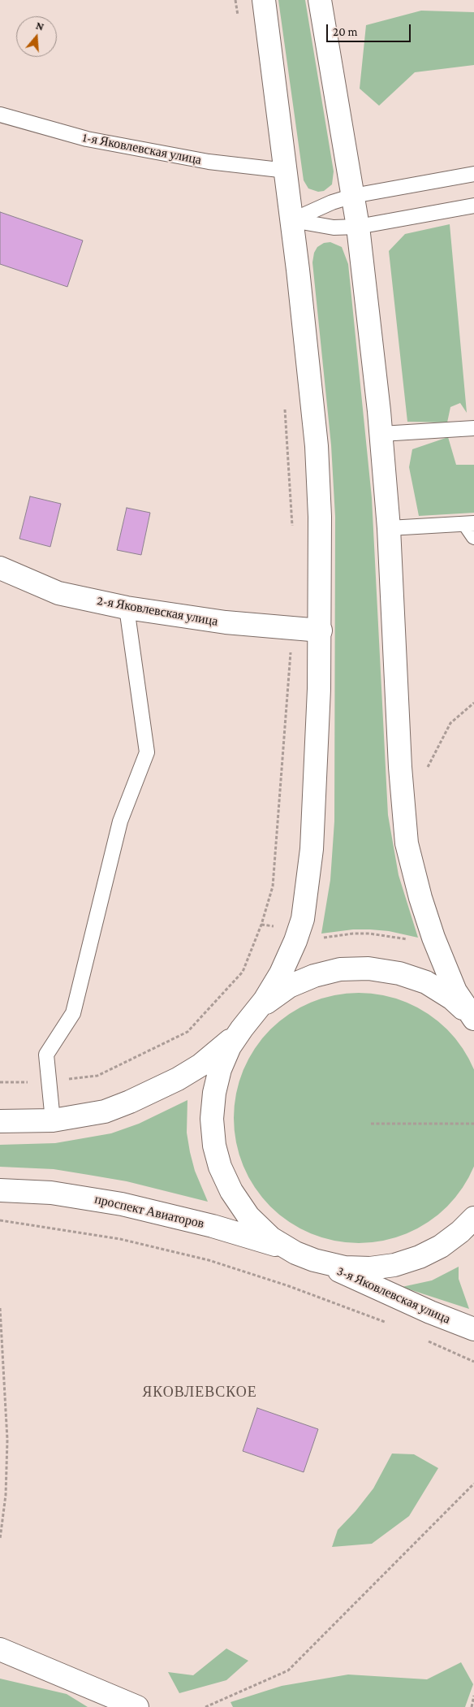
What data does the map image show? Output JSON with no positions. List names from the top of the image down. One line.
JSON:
{"streets":{"main road":["2-я Яковлевская улица","проспект Авиаторов","3-я Яковлевская улица"],"lane":["1-я Яковлевская улица"]},"crossings":[["проспект Авиаторов","3-я Яковлевская улица"]],"districts":["ЯКОВЛЕВСКОЕ"],"scale_bar":"20 m","north":"top"}
